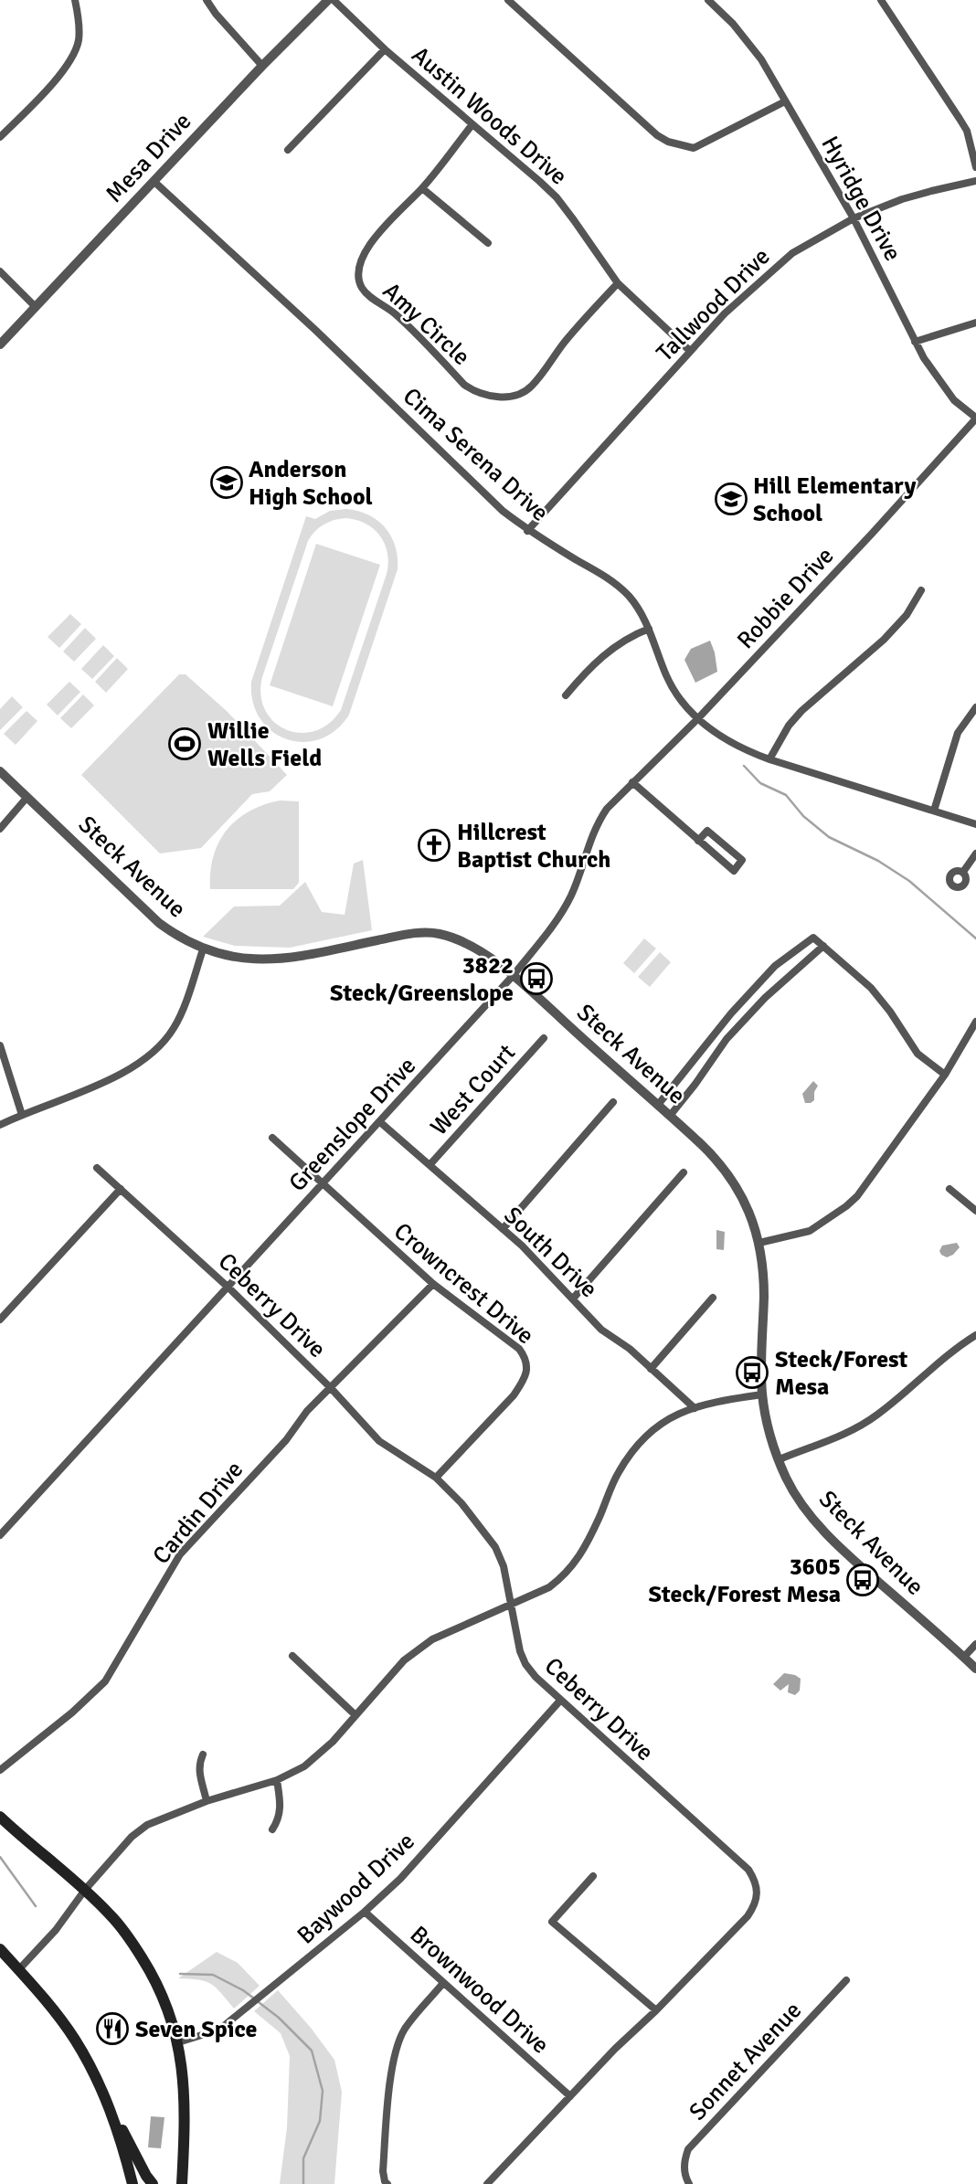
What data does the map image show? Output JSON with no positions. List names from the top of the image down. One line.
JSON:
{"streets":{"street":["Austin Woods Drive","Mesa Drive","Hyridge Drive","Tallwood Drive","Amy Circle","Cima Serena Drive","Robbie Drive","Steck Avenue","West Court","Greenslope Drive","South Drive","Crowncrest Drive","Ceberry Drive","Cardin Drive","Baywood Drive","Brownwood Drive","Sonnet Avenue"]},"crossings":[["Austin Woods Drive","Tallwood Drive"],["Austin Woods Drive","Amy Circle"],["Mesa Drive","Cima Serena Drive"],["Hyridge Drive","Tallwood Drive"],["Hyridge Drive","Robbie Drive"],["Tallwood Drive","Cima Serena Drive"],["Cima Serena Drive","Robbie Drive"],["Cima Serena Drive","Greenslope Drive"],["Robbie Drive","Greenslope Drive"],["Steck Avenue","Greenslope Drive"],["West Court","South Drive"],["Greenslope Drive","South Drive"],["Greenslope Drive","Crowncrest Drive"],["Greenslope Drive","Ceberry Drive"],["Crowncrest Drive","Ceberry Drive"],["Crowncrest Drive","Cardin Drive"],["Ceberry Drive","Cardin Drive"],["Ceberry Drive","Baywood Drive"],["Ceberry Drive","Brownwood Drive"],["Baywood Drive","Brownwood Drive"]],"places":{"school or university":["Anderson High School","Hill Elementary School"],"sports":["Willie Wells Field"],"church":["Hillcrest Baptist Church"],"bus stop":["3822 Steck/Greenslope","Steck/Forest Mesa","3605 Steck/Forest Mesa"],"restaurant":["Seven Spice"]}}
